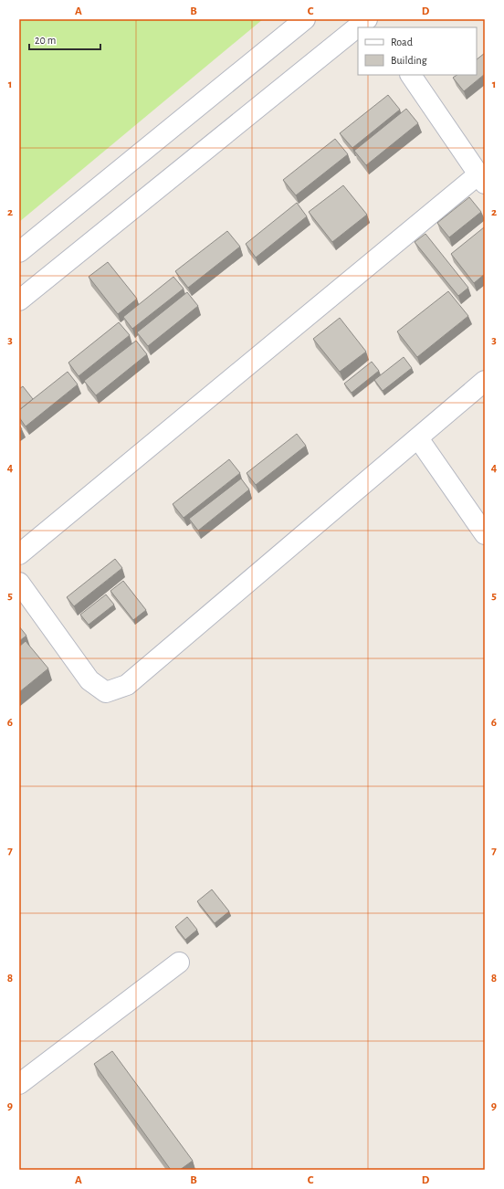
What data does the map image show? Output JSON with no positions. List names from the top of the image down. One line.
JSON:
{"legend":["Road","Building"],"scale_bar":"20 m","grid":{"columns":["A","B","C","D"],"rows":["1","2","3","4","5","6","7","8","9"]}}
